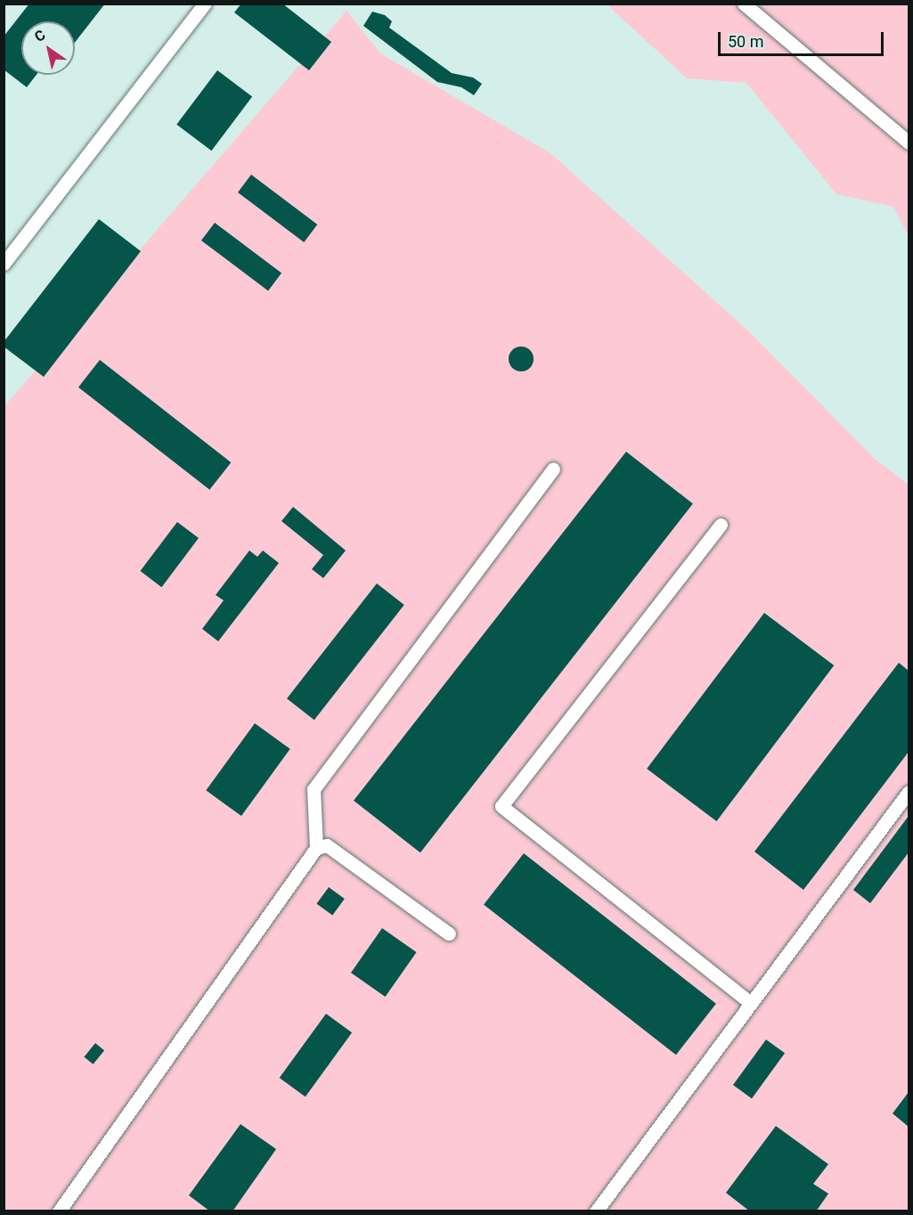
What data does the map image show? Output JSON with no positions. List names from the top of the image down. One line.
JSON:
{"scale_bar":"50 m","north":"top left"}
